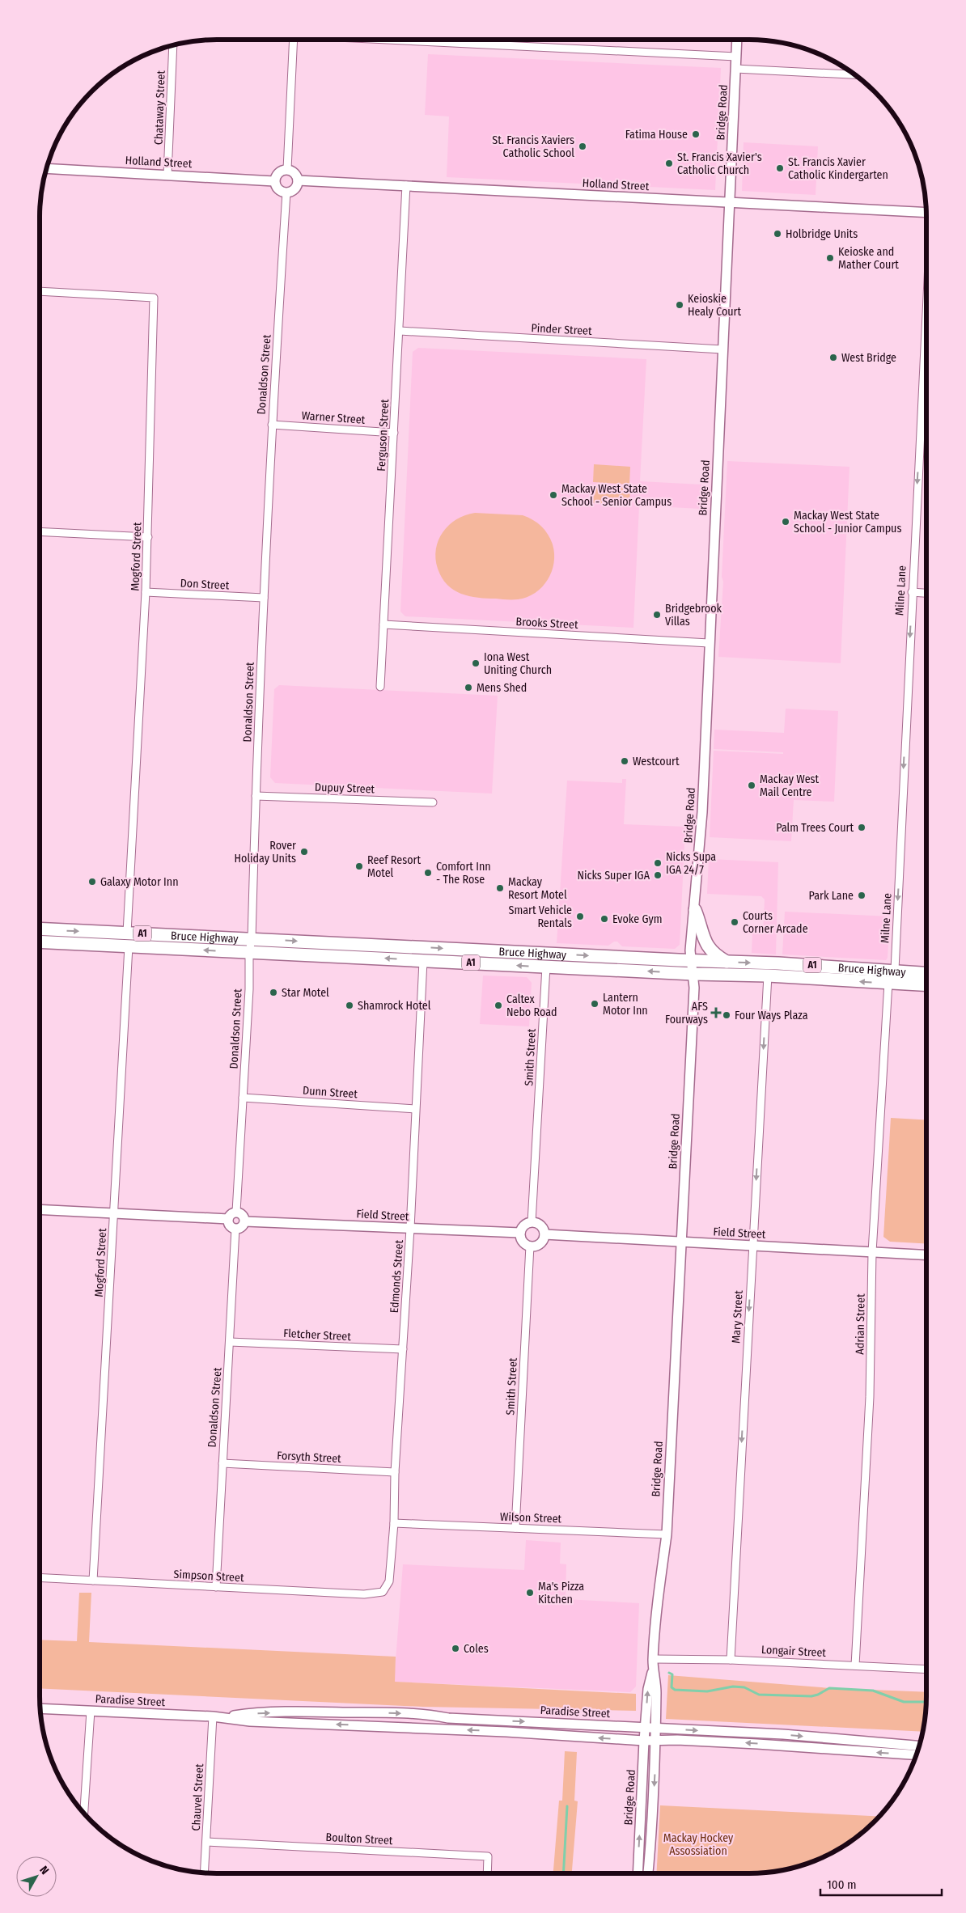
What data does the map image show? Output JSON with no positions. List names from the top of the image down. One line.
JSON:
{"streets":{"highway":["A1","Bruce Highway"],"street":["Chataway Street","Bridge Road","Holland Street","Pinder Street","Donaldson Street","Warner Street","Ferguson Street","Mogford Street","Don Street","Milne Lane","Brooks Street","Dupuy Street","Smith Street","Dunn Street","Field Street","Edmonds Street","Mary Street","Adrian Street","Fletcher Street","Forsyth Street","Wilson Street","Simpson Street","Longair Street","Paradise Street","Chauvel Street","Boulton Street"]},"crossings":[["Chataway Street","Holland Street"],["Bridge Road","Holland Street"],["Bridge Road","Pinder Street"],["Bridge Road","Brooks Street"],["Bridge Road","Bruce Highway"],["Bridge Road","Field Street"],["Bridge Road","Wilson Street"],["Bridge Road","Longair Street"],["Bridge Road","Paradise Street"],["Holland Street","Donaldson Street"],["Holland Street","Ferguson Street"],["Pinder Street","Ferguson Street"],["Donaldson Street","Warner Street"],["Donaldson Street","Don Street"],["Donaldson Street","Dupuy Street"],["Donaldson Street","Bruce Highway"],["Donaldson Street","Dunn Street"],["Donaldson Street","Field Street"],["Donaldson Street","Fletcher Street"],["Donaldson Street","Forsyth Street"],["Donaldson Street","Simpson Street"],["Warner Street","Ferguson Street"],["Ferguson Street","Brooks Street"],["Mogford Street","Don Street"],["Mogford Street","Bruce Highway"],["Mogford Street","Simpson Street"],["Milne Lane","Bruce Highway"],["Bruce Highway","Smith Street"],["Bruce Highway","Edmonds Street"],["Bruce Highway","Mary Street"],["Bruce Highway","Adrian Street"],["Smith Street","Field Street"],["Smith Street","Wilson Street"],["Dunn Street","Edmonds Street"],["Field Street","Edmonds Street"],["Field Street","Mary Street"],["Field Street","Adrian Street"],["Edmonds Street","Fletcher Street"],["Edmonds Street","Forsyth Street"],["Edmonds Street","Wilson Street"],["Edmonds Street","Simpson Street"],["Mary Street","Longair Street"],["Adrian Street","Longair Street"],["Paradise Street","Chauvel Street"],["Chauvel Street","Boulton Street"]],"one_way":["Milne Lane","Mary Street"],"parks":["Mackay Hockey Assossiation"],"places":{"other":["Fatima House","St. Francis Xaviers Catholic School","St. Francis Xavier's Catholic Church","St. Francis Xavier Catholic Kindergarten","Holbridge Units","Keioske and Mather Court","Keioskie Healy Court","West Bridge","Mackay West State School - Senior Campus","Mackay West State School - Junior Campus","Bridgebrook Villas","Iona West Uniting Church","Mens Shed","Westcourt","Mackay West Mail Centre","Palm Trees Court","Rover Holiday Units","Nicks Supa IGA 24/7","Reef Resort Motel","Comfort Inn - The Rose","Nicks Super IGA","Galaxy Motor Inn","Mackay Resort Motel","Park Lane","Smart Vehicle Rentals","Evoke Gym","Courts Corner Arcade","Star Motel","Lantern Motor Inn","Shamrock Hotel","Caltex Nebo Road","Four Ways Plaza","Ma's Pizza Kitchen","Coles"],"health":["AFS Fourways"]},"scale_bar":"100 m","north":"top right"}
